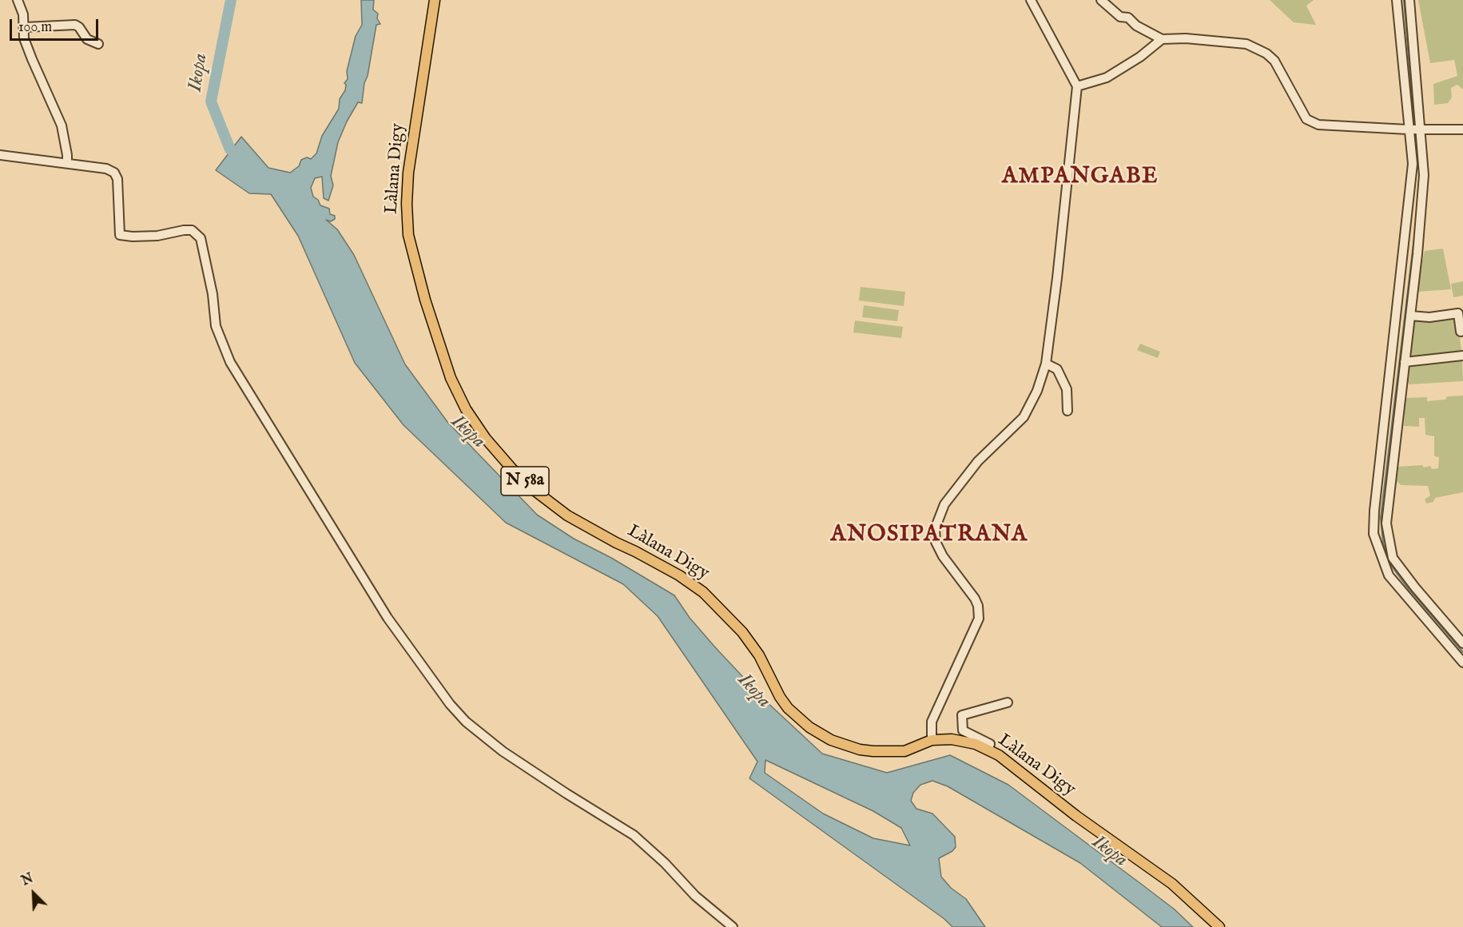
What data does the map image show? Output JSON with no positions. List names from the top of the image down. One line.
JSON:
{"streets":{"main road":["Làlana Digy","N 58a"]},"districts":["AMPANGABE","ANOSIPATRANA"],"water":["Ikopa"],"scale_bar":"100 m","north":"top left"}
